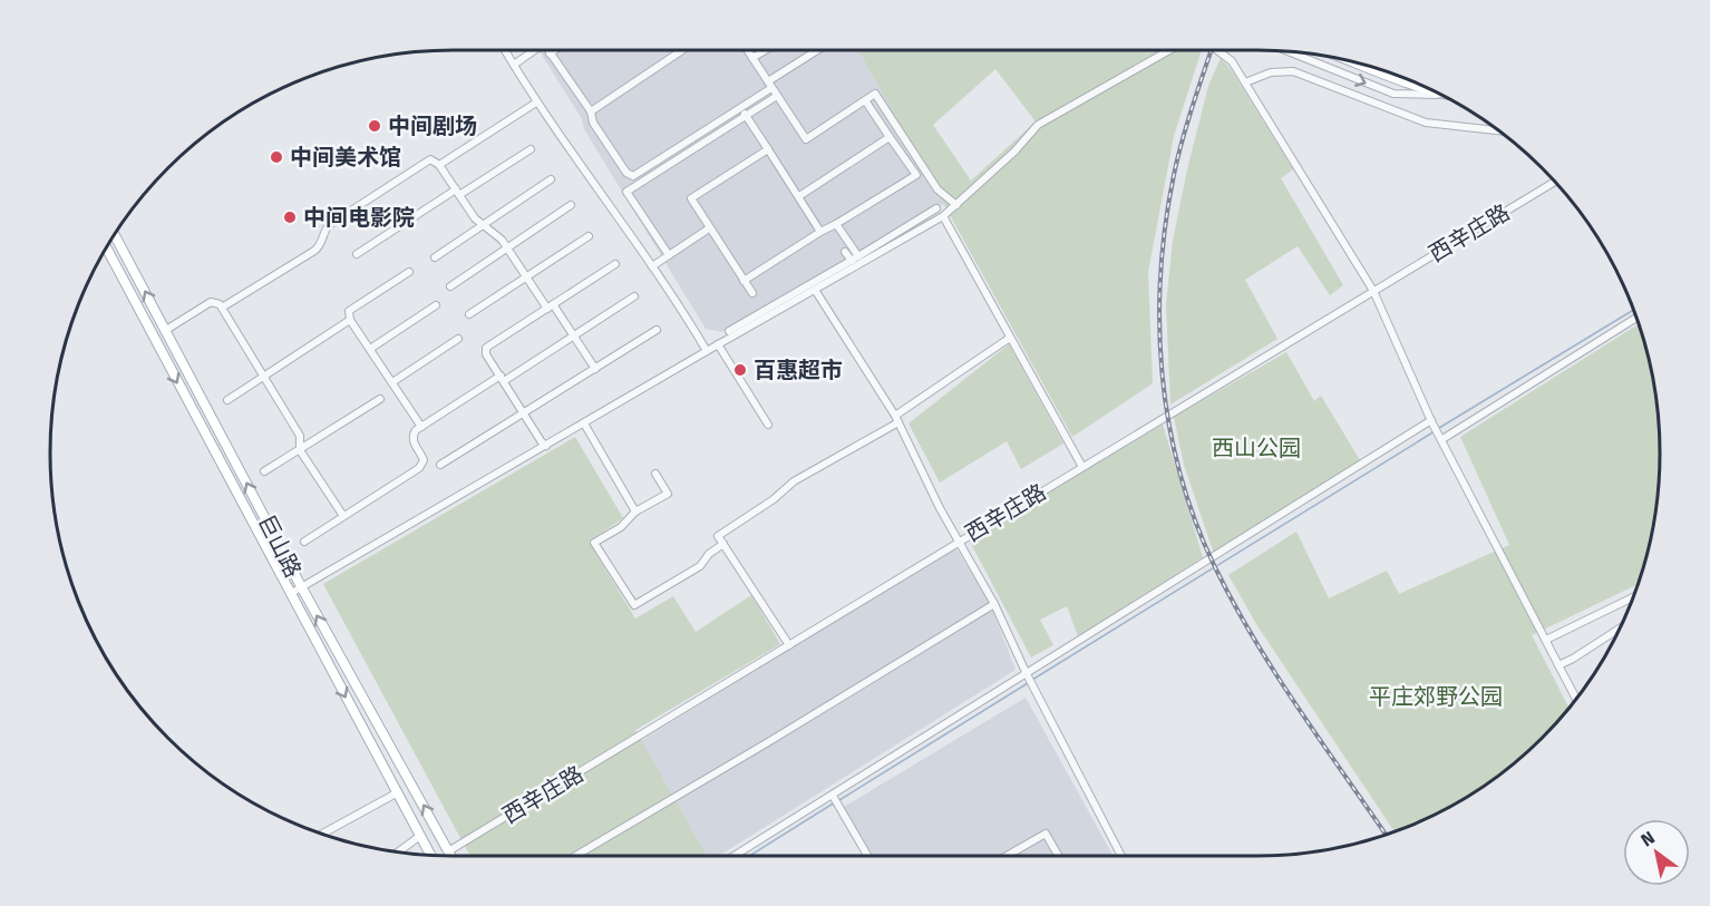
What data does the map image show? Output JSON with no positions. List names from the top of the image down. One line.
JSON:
{"streets":{"main road":["巨山路"],"street":["西辛庄路"]},"crossings":[["西辛庄路","巨山路"]],"parks":["西山公园","平庄郊野公园"],"places":["中间剧场","中间美术馆","中间电影院","百惠超市"],"north":"top left"}
